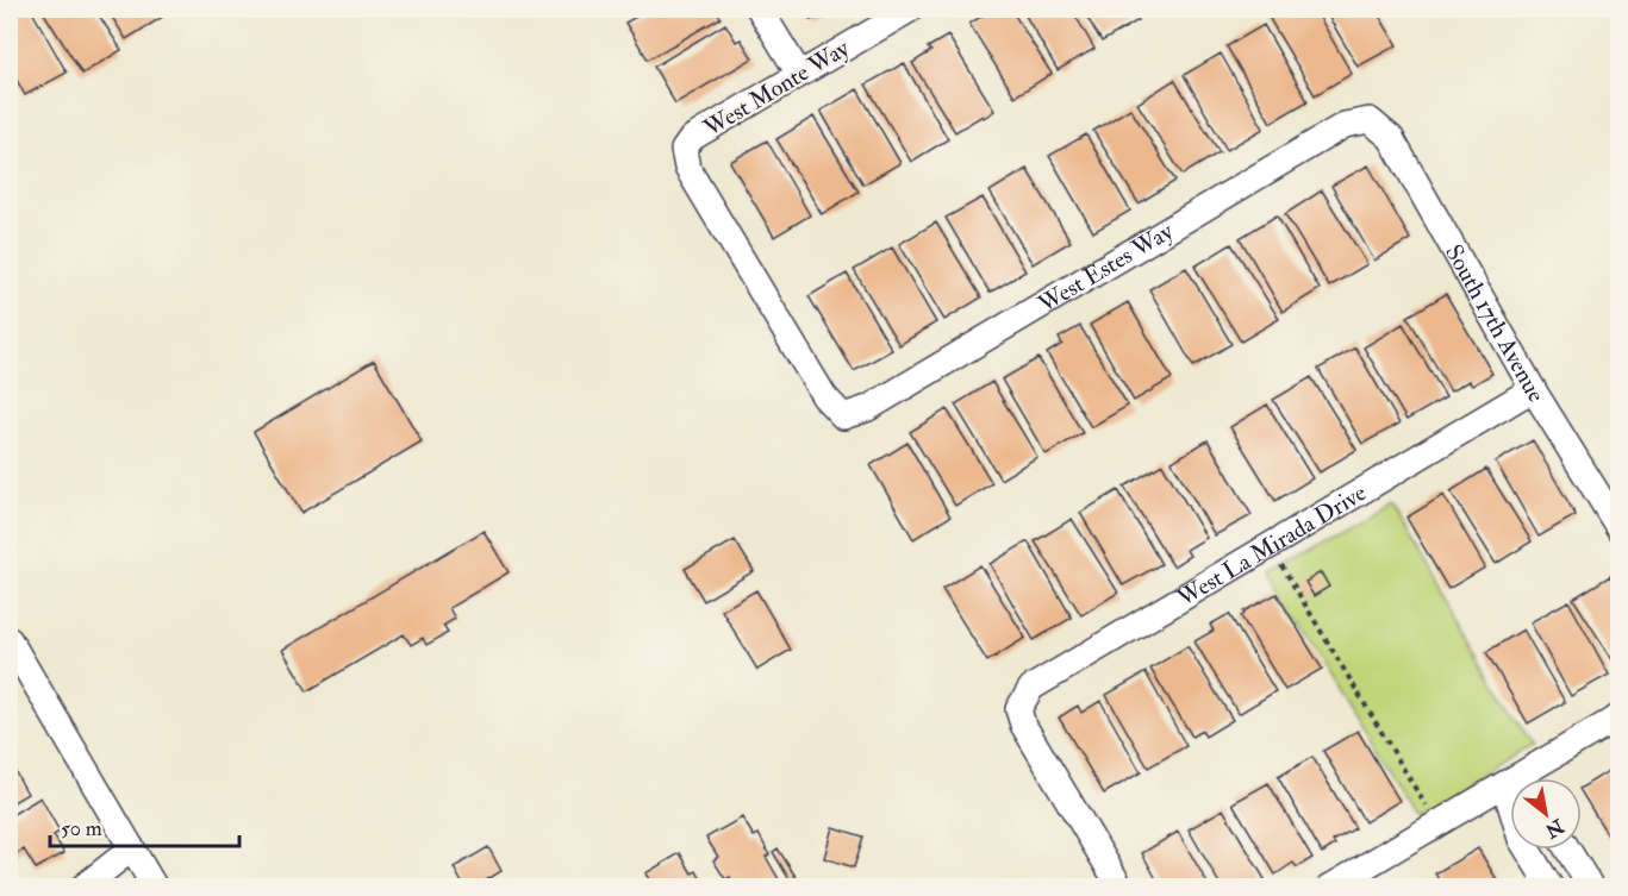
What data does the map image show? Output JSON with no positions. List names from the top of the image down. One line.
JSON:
{"streets":{"street":["West Monte Way","West Estes Way","South 17th Avenue","West La Mirada Drive"]},"crossings":[["West Monte Way","West Estes Way"],["West Estes Way","South 17th Avenue"],["South 17th Avenue","West La Mirada Drive"]],"scale_bar":"50 m","north":"bottom right"}
